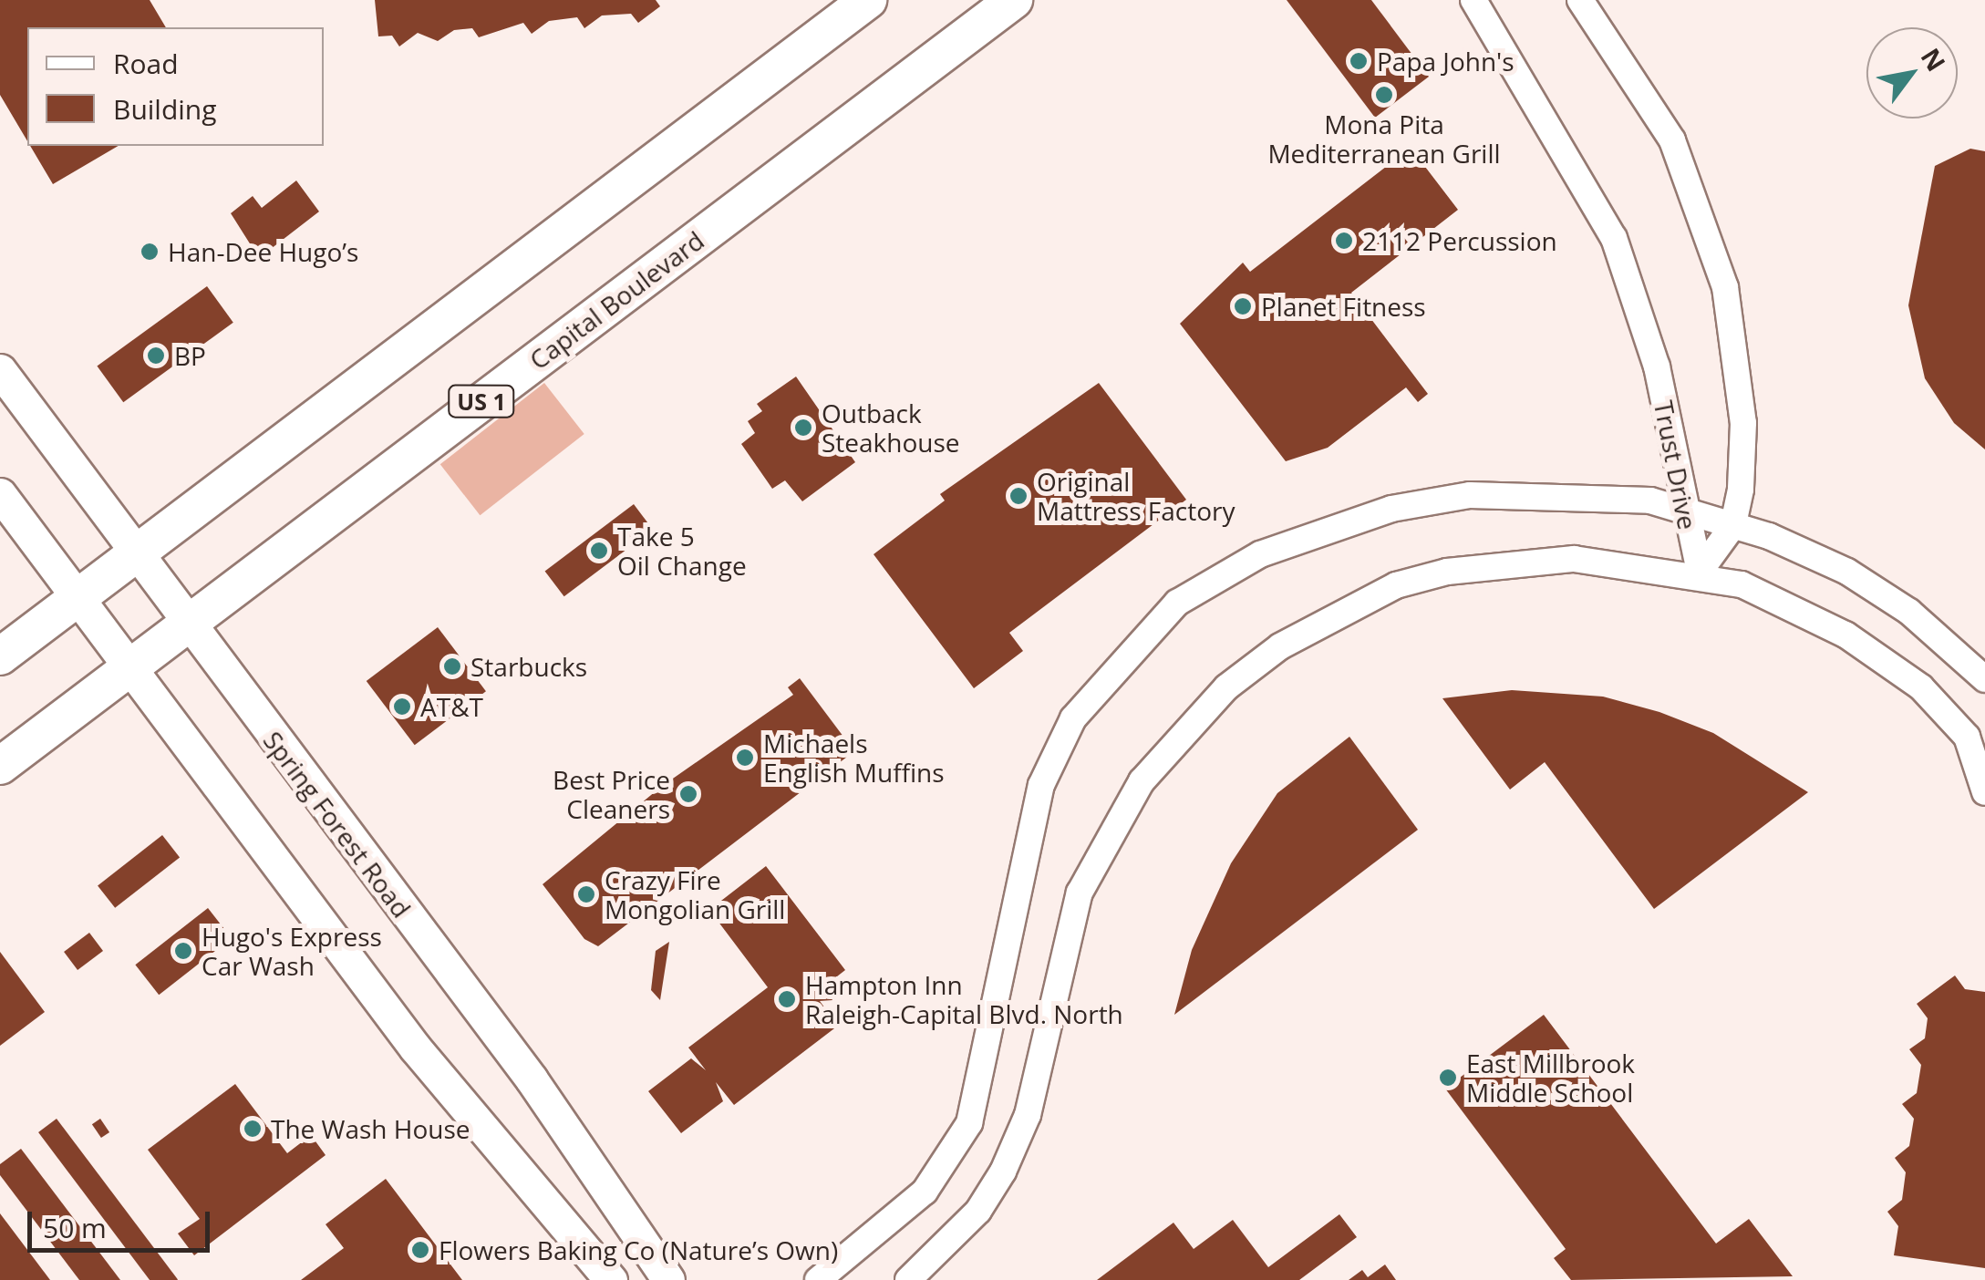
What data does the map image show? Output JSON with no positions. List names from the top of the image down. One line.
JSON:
{"streets":{"highway":["Capital Boulevard","US 1"],"main road":["Spring Forest Road"],"street":["Trust Drive"]},"crossings":[["Capital Boulevard","Spring Forest Road"]],"places":["Papa John's","Mona Pita Mediterranean Grill","2112 Percussion","Han-Dee Hugo’s","Planet Fitness","BP","Outback Steakhouse","Original Mattress Factory","Take 5 Oil Change","Starbucks","AT&T","Michaels English Muffins","Best Price Cleaners","Crazy Fire Mongolian Grill","Hugo's Express Car Wash","Hampton Inn Raleigh-Capital Blvd. North","East Millbrook Middle School","The Wash House","Flowers Baking Co (Nature’s Own)"],"legend":["Road","Building"],"scale_bar":"50 m","north":"top right"}
